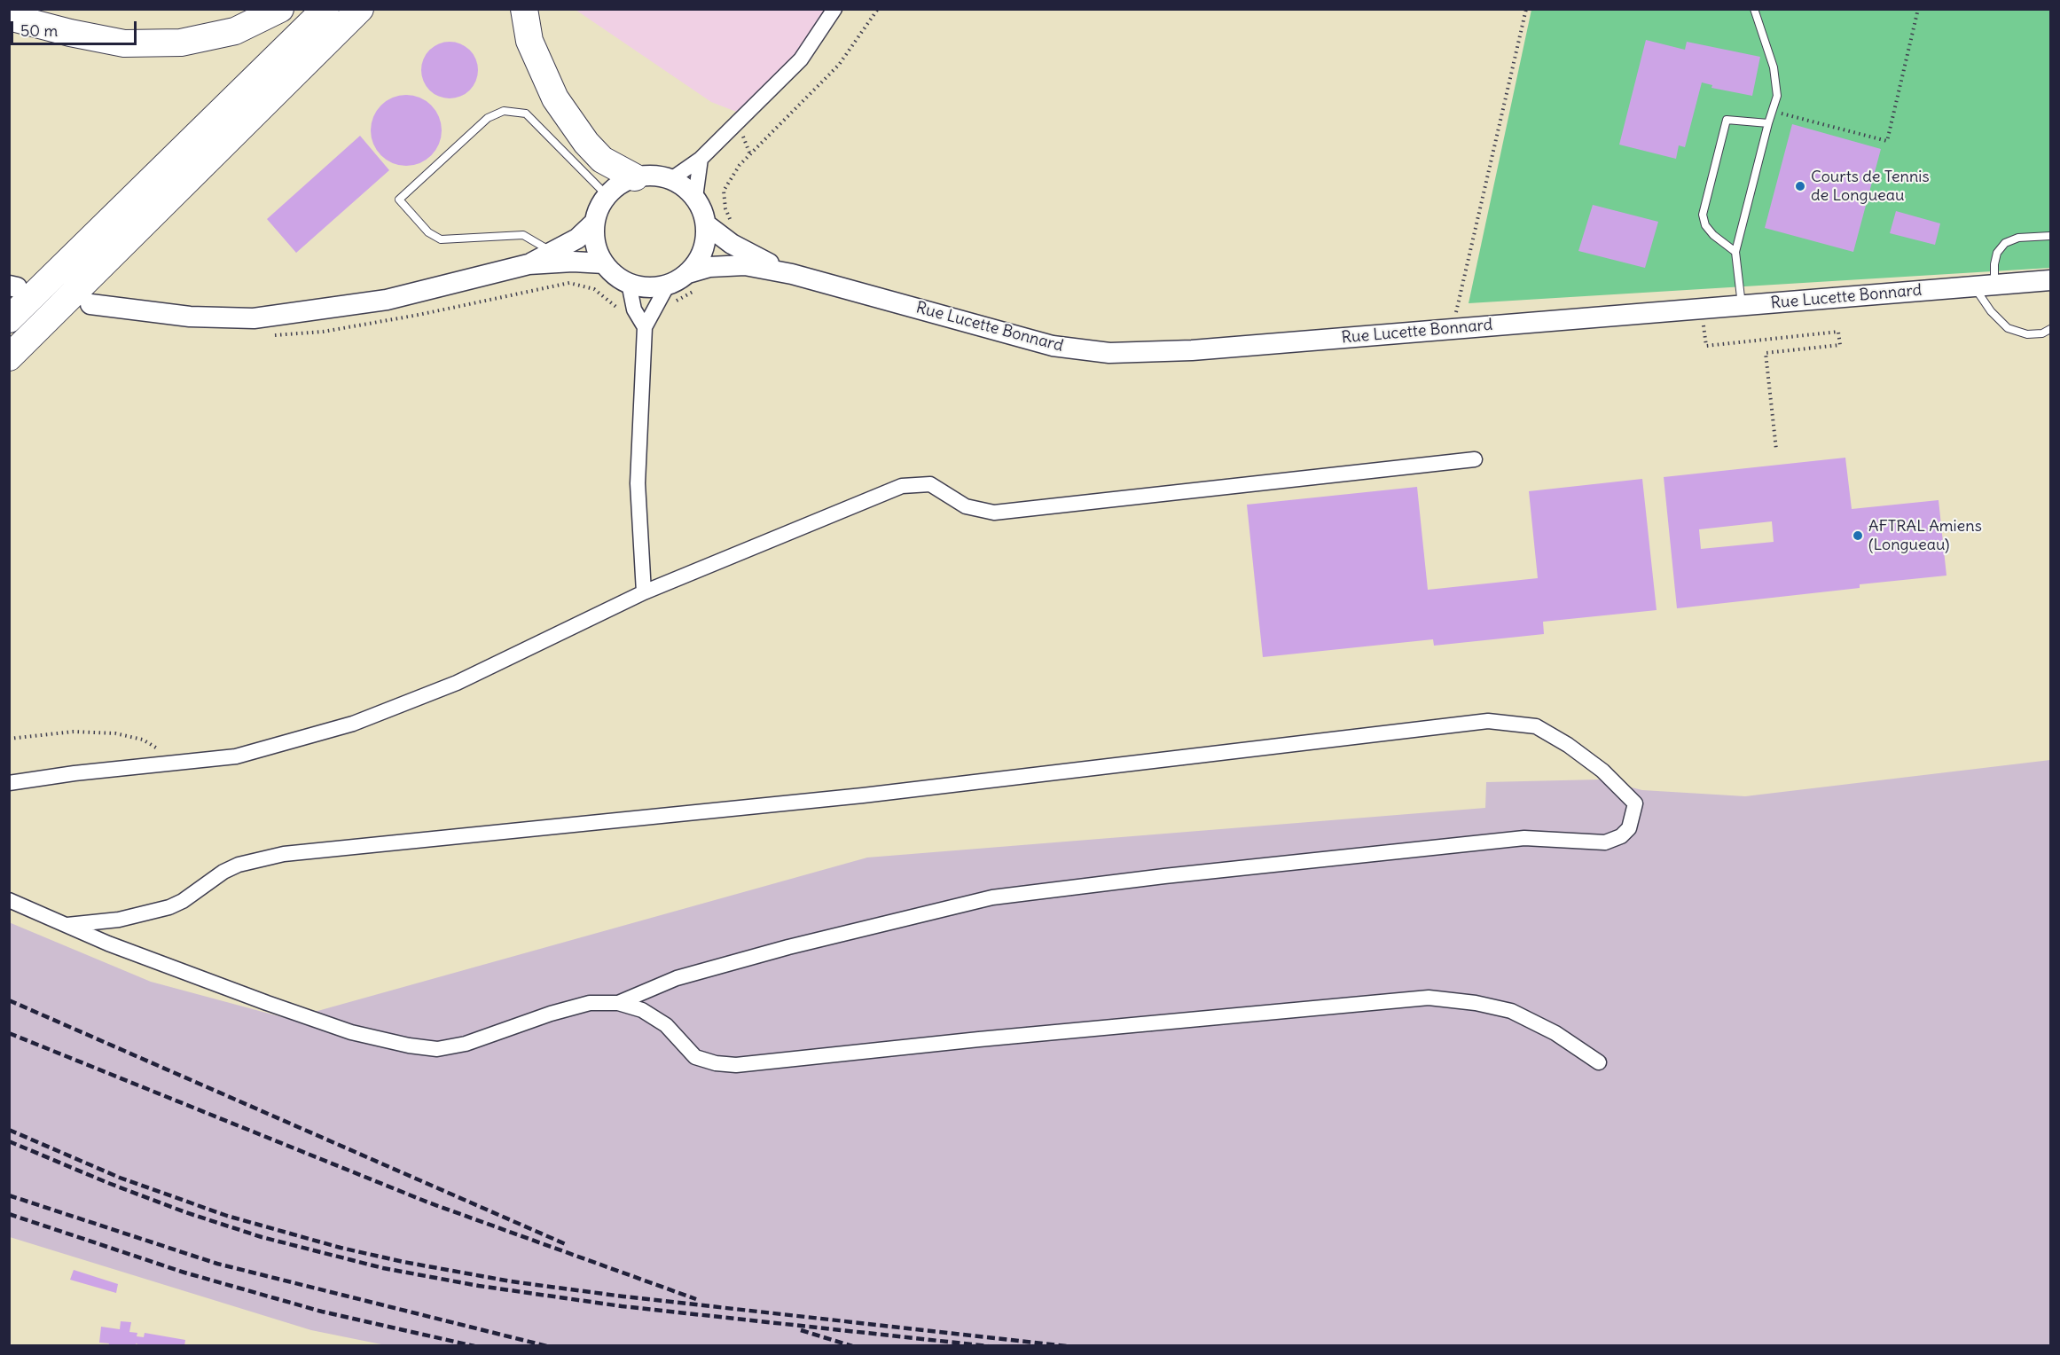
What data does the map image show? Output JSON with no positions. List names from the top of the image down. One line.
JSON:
{"streets":{"street":["Rue Lucette Bonnard"]},"places":["Courts de Tennis de Longueau","AFTRAL Amiens (Longueau)"],"scale_bar":"50 m"}
